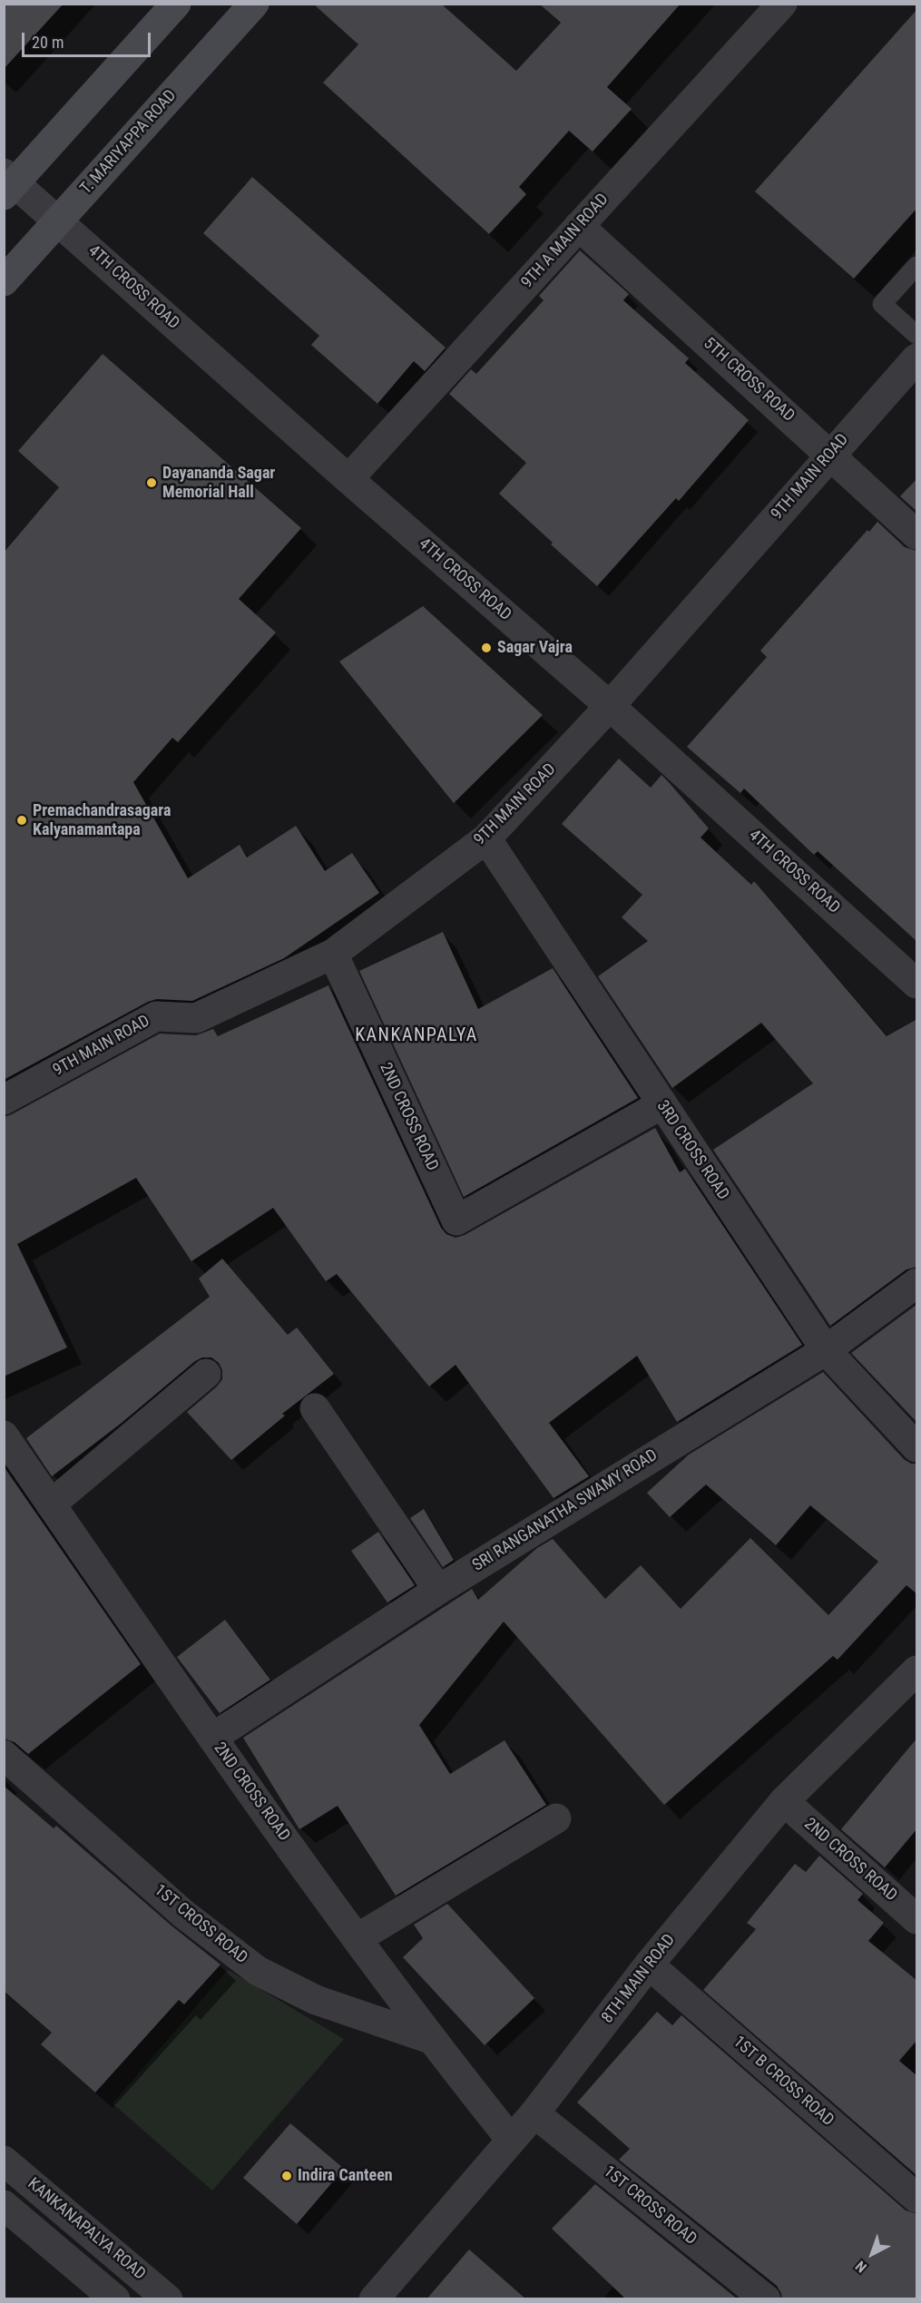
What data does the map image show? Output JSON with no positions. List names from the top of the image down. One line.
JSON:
{"streets":{"main road":["T. MARIYAPPA ROAD"],"street":["9TH A MAIN ROAD","4TH CROSS ROAD","5TH CROSS ROAD","9TH MAIN ROAD","2ND CROSS ROAD","3RD CROSS ROAD","SRI RANGANATHA SWAMY ROAD","1ST CROSS ROAD","8TH MAIN ROAD","1ST B CROSS ROAD","KANKANAPALYA ROAD"]},"crossings":[["T. MARIYAPPA ROAD","4TH CROSS ROAD"],["9TH A MAIN ROAD","4TH CROSS ROAD"],["9TH A MAIN ROAD","5TH CROSS ROAD"],["4TH CROSS ROAD","9TH MAIN ROAD"],["5TH CROSS ROAD","9TH MAIN ROAD"],["9TH MAIN ROAD","2ND CROSS ROAD"],["9TH MAIN ROAD","3RD CROSS ROAD"],["2ND CROSS ROAD","3RD CROSS ROAD"],["2ND CROSS ROAD","SRI RANGANATHA SWAMY ROAD"],["2ND CROSS ROAD","1ST CROSS ROAD"],["2ND CROSS ROAD","8TH MAIN ROAD"],["3RD CROSS ROAD","SRI RANGANATHA SWAMY ROAD"],["1ST CROSS ROAD","8TH MAIN ROAD"],["8TH MAIN ROAD","1ST B CROSS ROAD"]],"districts":["KANKANPALYA"],"places":["Dayananda Sagar Memorial Hall","Sagar Vajra","Premachandrasagara Kalyanamantapa","Indira Canteen"],"scale_bar":"20 m","north":"bottom left"}
